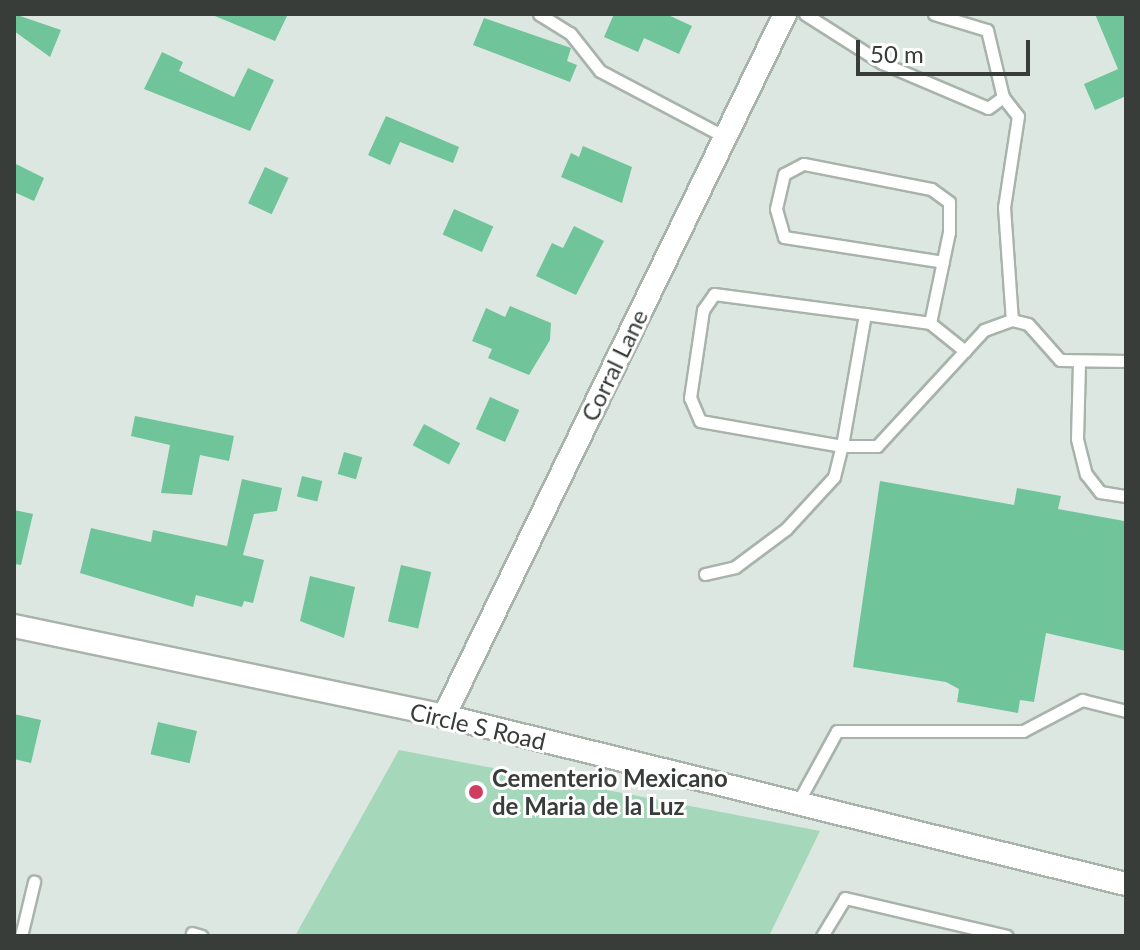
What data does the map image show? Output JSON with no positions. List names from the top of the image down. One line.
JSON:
{"streets":{"street":["Corral Lane","Circle S Road"]},"crossings":[["Corral Lane","Circle S Road"]],"places":["Cementerio Mexicano de Maria de la Luz"],"scale_bar":"50 m"}
